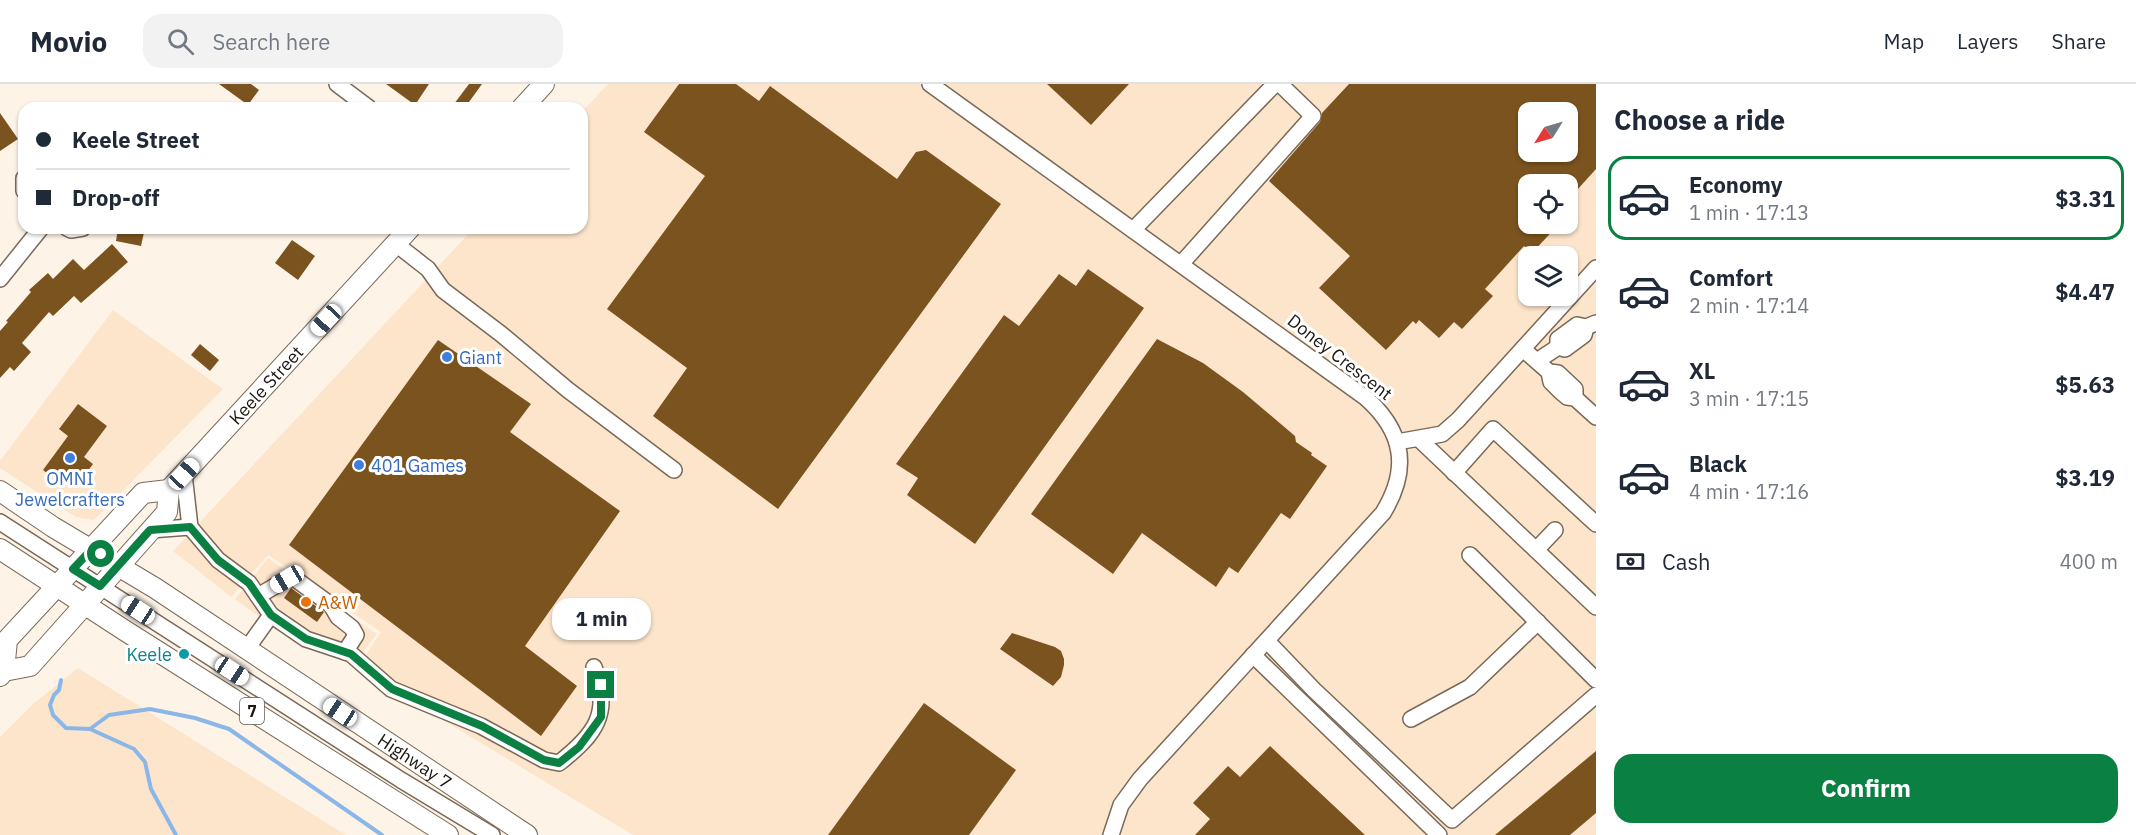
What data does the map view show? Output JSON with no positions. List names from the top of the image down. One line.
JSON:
{"streets":{"main road":["Keele Street","7","Highway 7"],"street":["Doney Crescent"]},"crossings":[["Keele Street","7"],["Keele Street","Highway 7"]],"places":["Giant","OMNI Jewelcrafters","401 Games","A&W","Keele"],"north":"bottom left","page":{"header":"Movio","search":"Search here","nav":["Map","Layers","Share"],"heading":"Choose a ride","banner":["Keele Street","Drop-off"],"list":[{"name":"Economy","note":"1 min · 17:13","value":"$3.31"},{"name":"Comfort","note":"2 min · 17:14","value":"$4.47"},{"name":"XL","note":"3 min · 17:15","value":"$5.63"},{"name":"Black","note":"4 min · 17:16","value":"$3.19"}],"pay":["Cash","400 m"],"bubble":"1 min","buttons":"Confirm"}}
